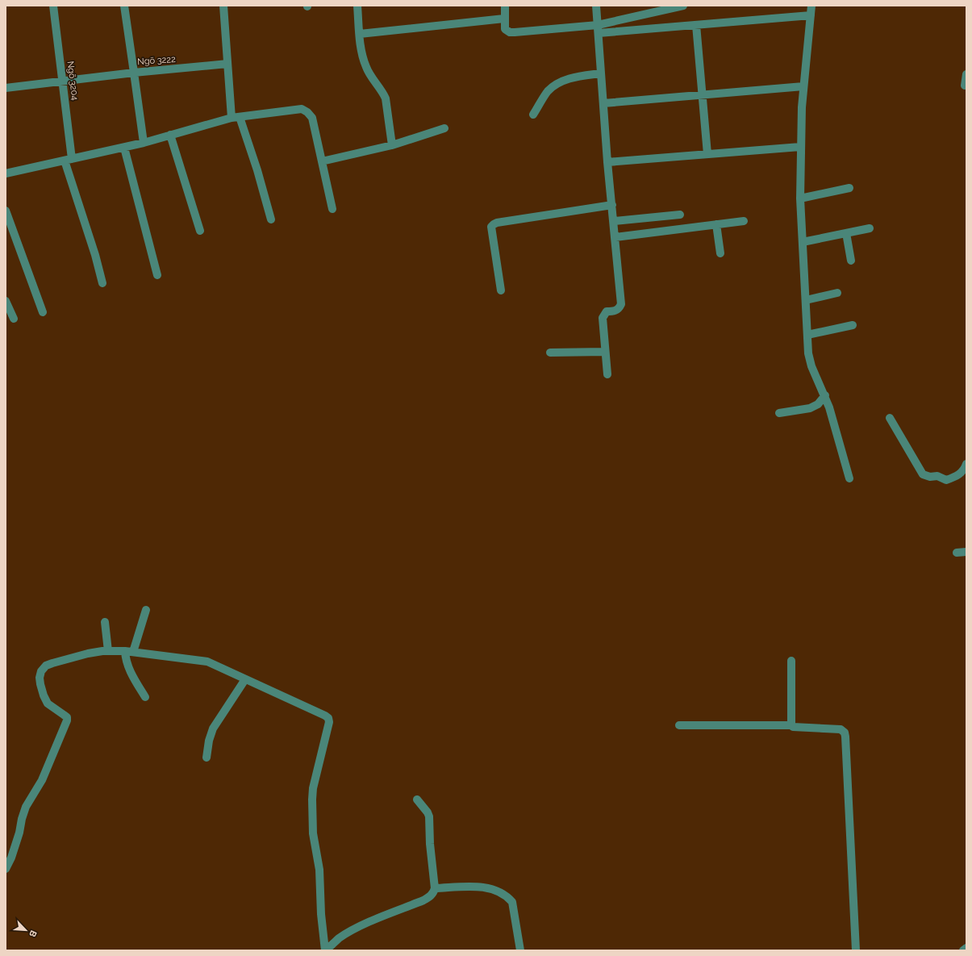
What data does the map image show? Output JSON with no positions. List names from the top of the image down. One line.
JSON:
{"streets":{"street":["Ngõ 3222","Ngõ 3204"]},"north":"bottom right"}
